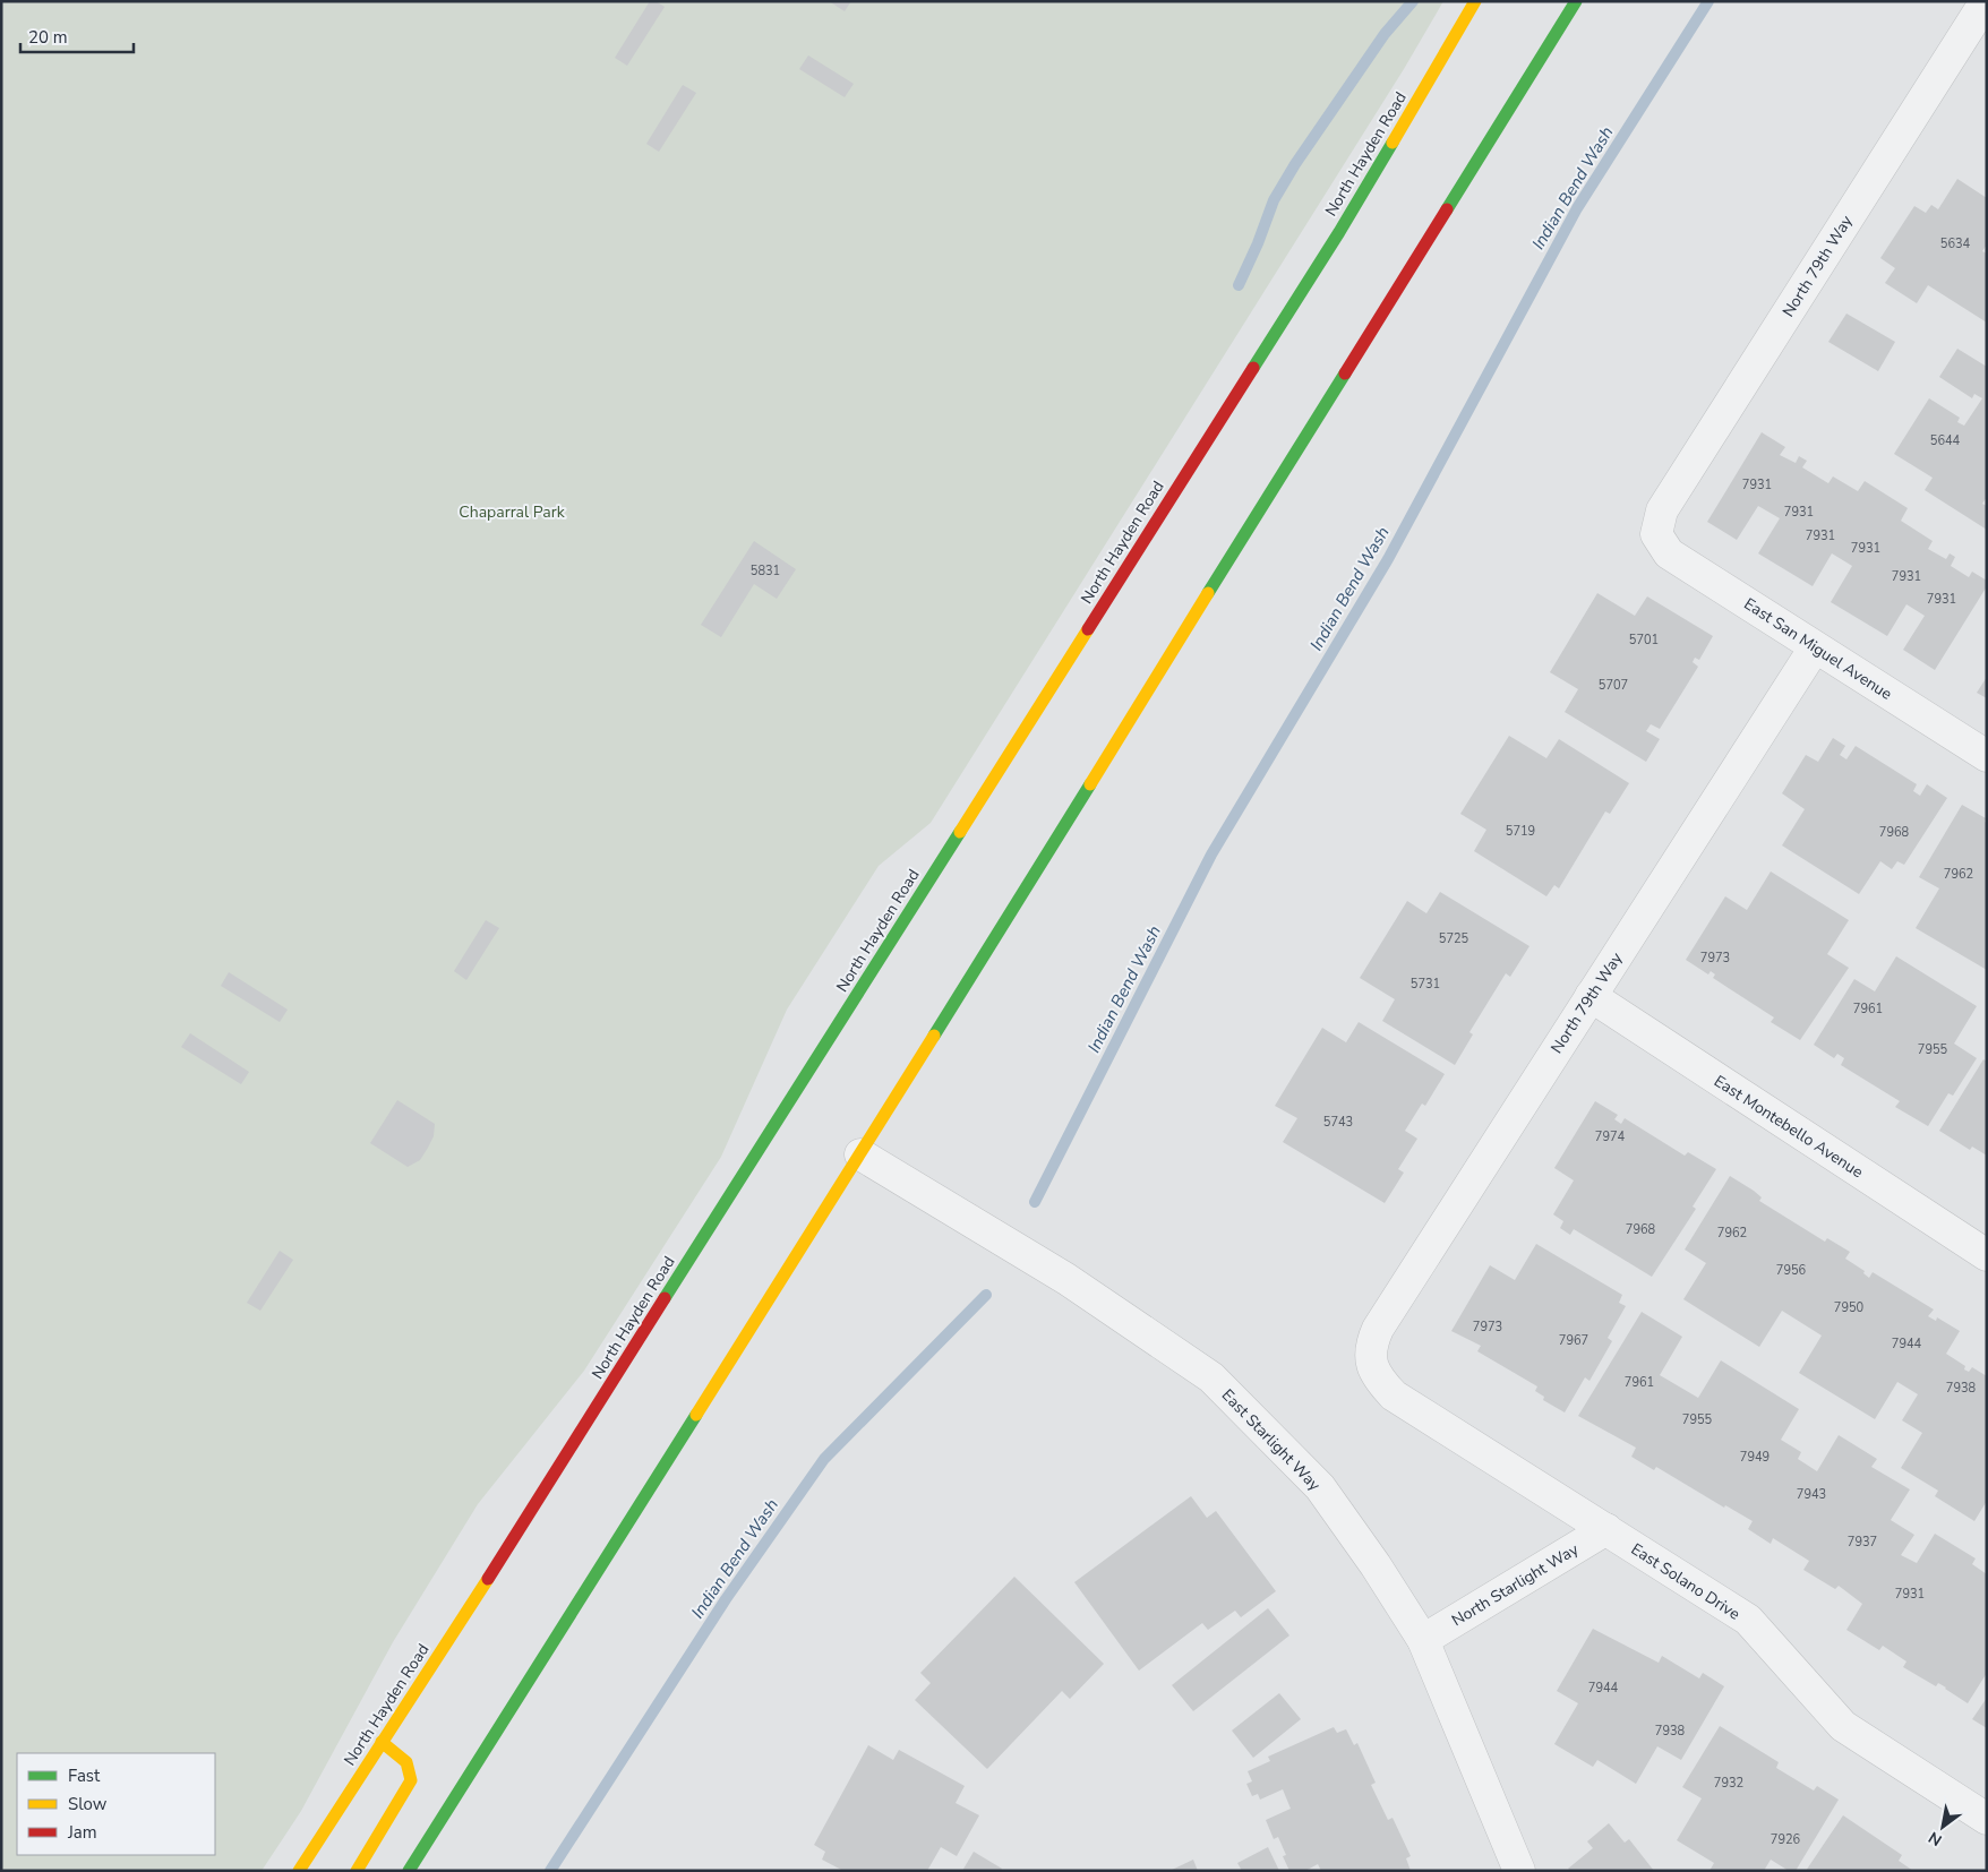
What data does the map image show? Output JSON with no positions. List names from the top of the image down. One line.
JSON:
{"streets":{"main road":["North Hayden Road"],"street":["North 79th Way","East San Miguel Avenue","East Montebello Avenue","East Starlight Way","East Solano Drive","North Starlight Way"]},"crossings":[["North 79th Way","East San Miguel Avenue"],["North 79th Way","East Montebello Avenue"],["North 79th Way","East Solano Drive"],["East Starlight Way","North Starlight Way"],["East Solano Drive","North Starlight Way"]],"water":["Indian Bend Wash"],"parks":["Chaparral Park"],"house_numbers":["5634","5644","7931","7931","7931","7931","5831","7931","7931","5701","5707","5719","7968","7962","5725","7973","5731","7961","7955","5743","7974","7968","7962","7956","7950","7973","7967","7944","7961","7938","7955","7949","7943","7937","7931","7944","7938","7932","7926"],"legend":["Fast","Slow","Jam"],"scale_bar":"20 m","north":"bottom left"}
